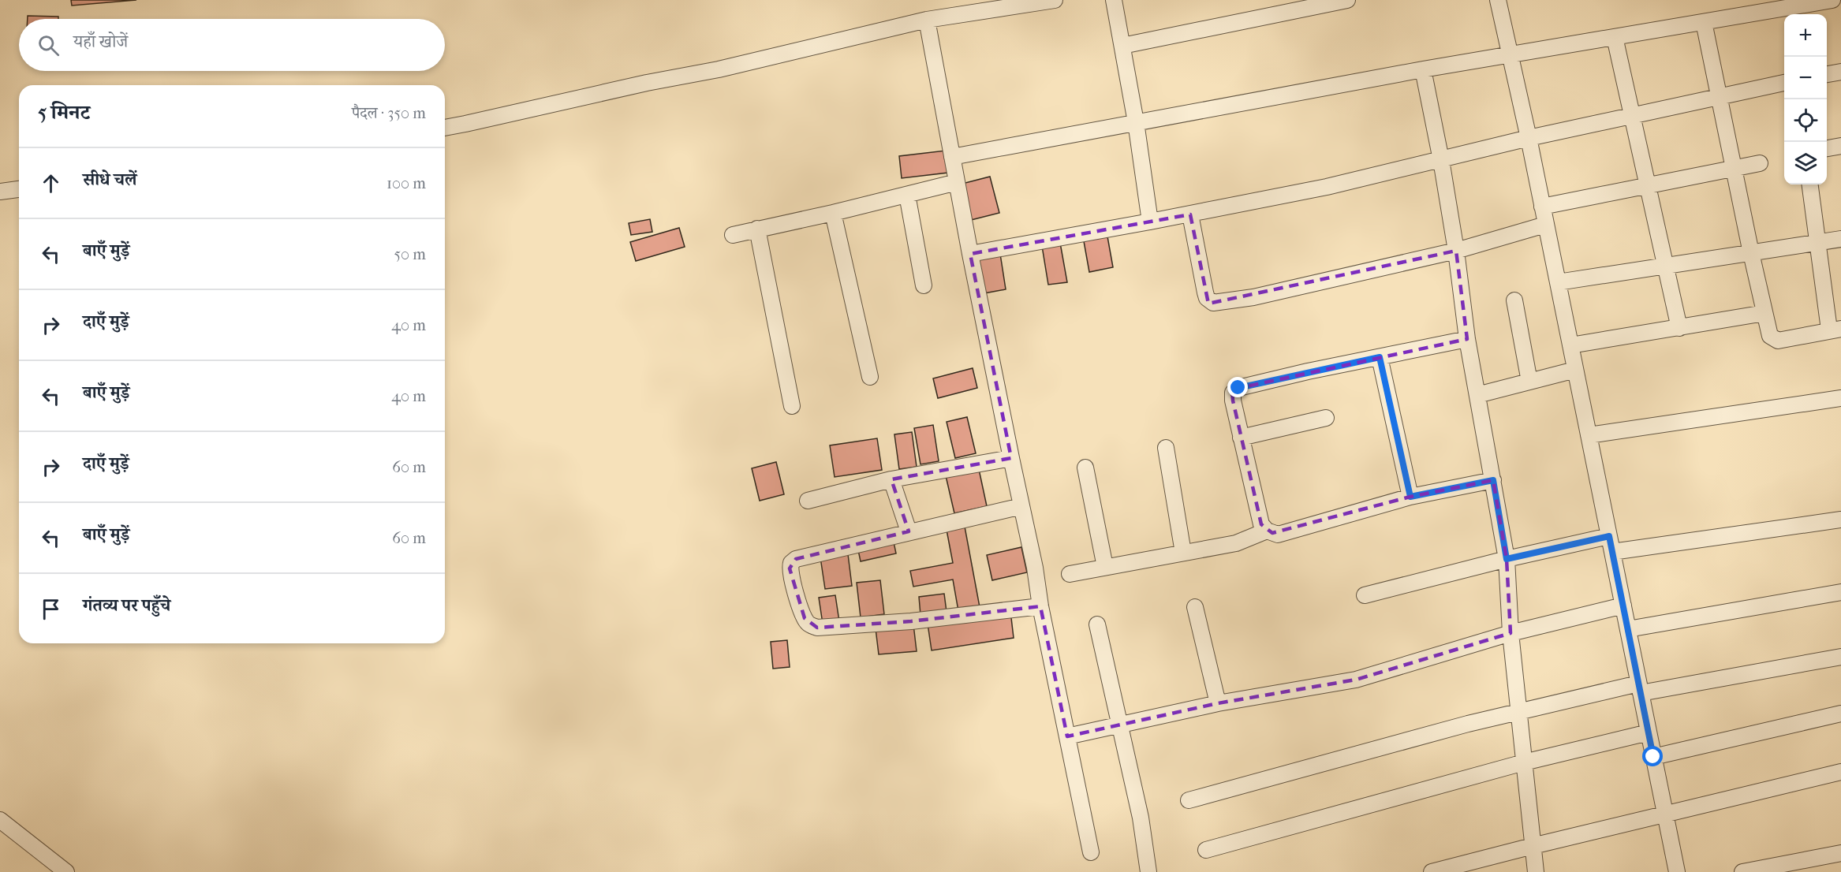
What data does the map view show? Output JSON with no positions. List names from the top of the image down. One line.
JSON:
{"page":{"map_buttons":["+","−"],"search":"यहाँ खोजें","heading":["5 मिनट","पैदल · 350 m"],"list":[["सीधे चलें","100 m"],["बाएँ मुड़ें","50 m"],["दाएँ मुड़ें","40 m"],["बाएँ मुड़ें","40 m"],["दाएँ मुड़ें","60 m"],["बाएँ मुड़ें","60 m"],"गंतव्य पर पहुँचे"]}}
